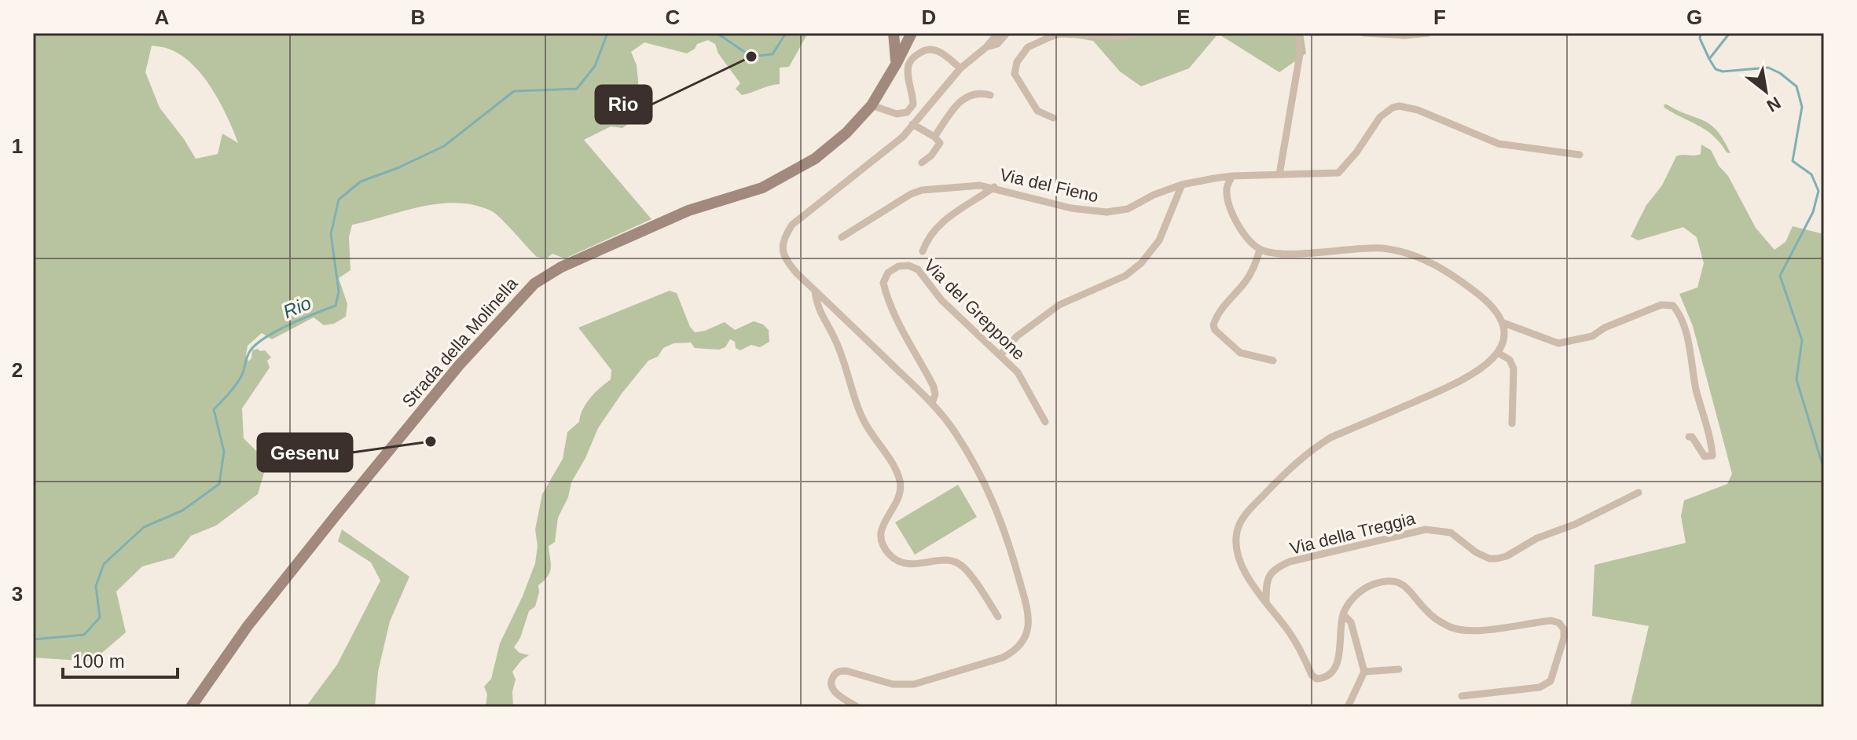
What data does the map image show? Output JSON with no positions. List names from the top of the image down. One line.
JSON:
{"streets":{"main road":["Strada della Molinella"],"street":["Via del Fieno","Via del Greppone","Via della Treggia"]},"water":["Rio"],"places":["Rio","Gesenu"],"scale_bar":"100 m","north":"bottom right","grid":{"columns":["A","B","C","D","E","F","G"],"rows":["1","2","3"]}}
